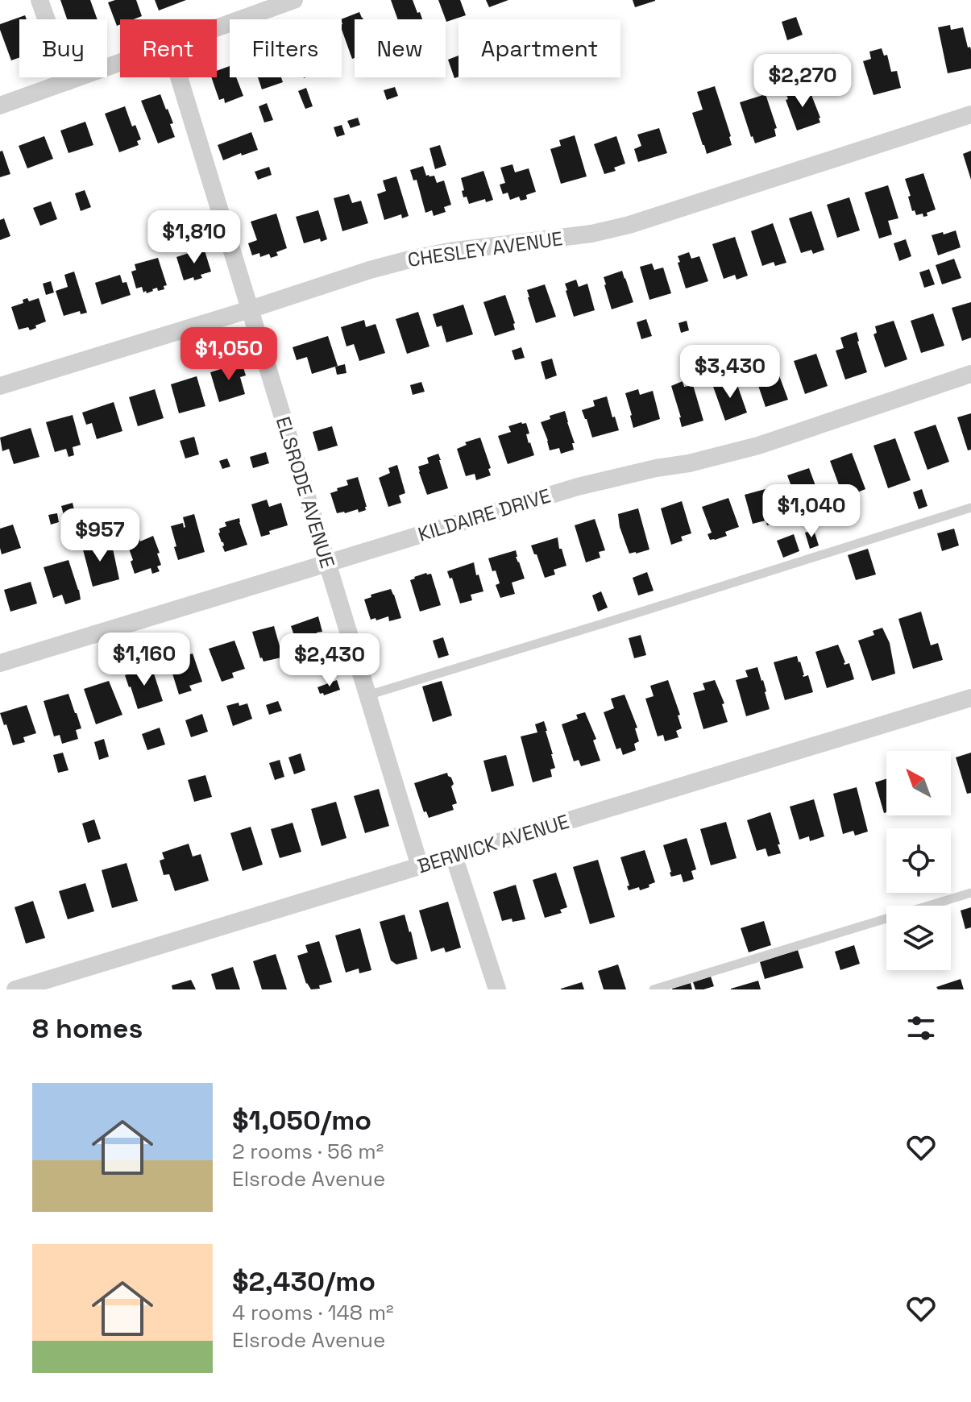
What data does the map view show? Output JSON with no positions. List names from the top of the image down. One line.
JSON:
{"streets":{"street":["CHESLEY AVENUE","ELSRODE AVENUE","KILDAIRE DRIVE","BERWICK AVENUE"]},"crossings":[["CHESLEY AVENUE","ELSRODE AVENUE"],["ELSRODE AVENUE","KILDAIRE DRIVE"],["ELSRODE AVENUE","BERWICK AVENUE"]],"north":"top left","page":{"chip":["Buy","Rent","Filters","New","Apartment"],"price":["$2,270","$1,810","$1,050","$3,430","$1,040","$957","$1,160","$2,430"],"heading":"8 homes","list":[{"name":"$1,050/mo","note":"2 rooms · 56 m² · Elsrode Avenue"},{"name":"$2,430/mo","note":"4 rooms · 148 m² · Elsrode Avenue"}]}}
